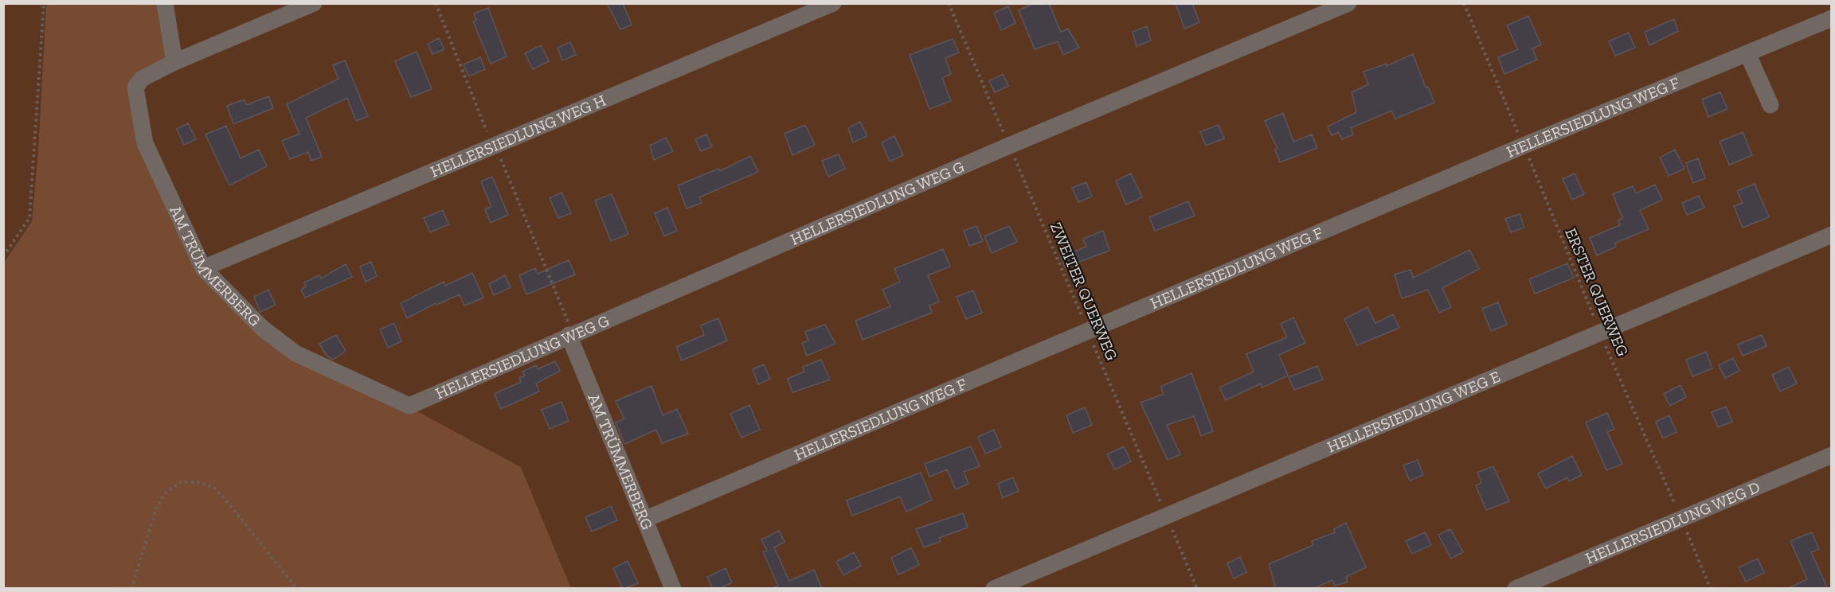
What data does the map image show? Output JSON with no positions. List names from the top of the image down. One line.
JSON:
{"streets":{"lane":["HELLERSIEDLUNG WEG F","HELLERSIEDLUNG WEG H","HELLERSIEDLUNG WEG G","AM TRÜMMERBERG","HELLERSIEDLUNG WEG E","HELLERSIEDLUNG WEG D"],"path":["ZWEITER QUERWEG","ERSTER QUERWEG"]},"crossings":[["HELLERSIEDLUNG WEG F","AM TRÜMMERBERG"],["HELLERSIEDLUNG WEG F","ZWEITER QUERWEG"],["HELLERSIEDLUNG WEG F","ERSTER QUERWEG"],["HELLERSIEDLUNG WEG H","AM TRÜMMERBERG"],["HELLERSIEDLUNG WEG G","AM TRÜMMERBERG"],["HELLERSIEDLUNG WEG G","ZWEITER QUERWEG"],["ZWEITER QUERWEG","HELLERSIEDLUNG WEG E"],["ERSTER QUERWEG","HELLERSIEDLUNG WEG E"],["ERSTER QUERWEG","HELLERSIEDLUNG WEG D"]]}
